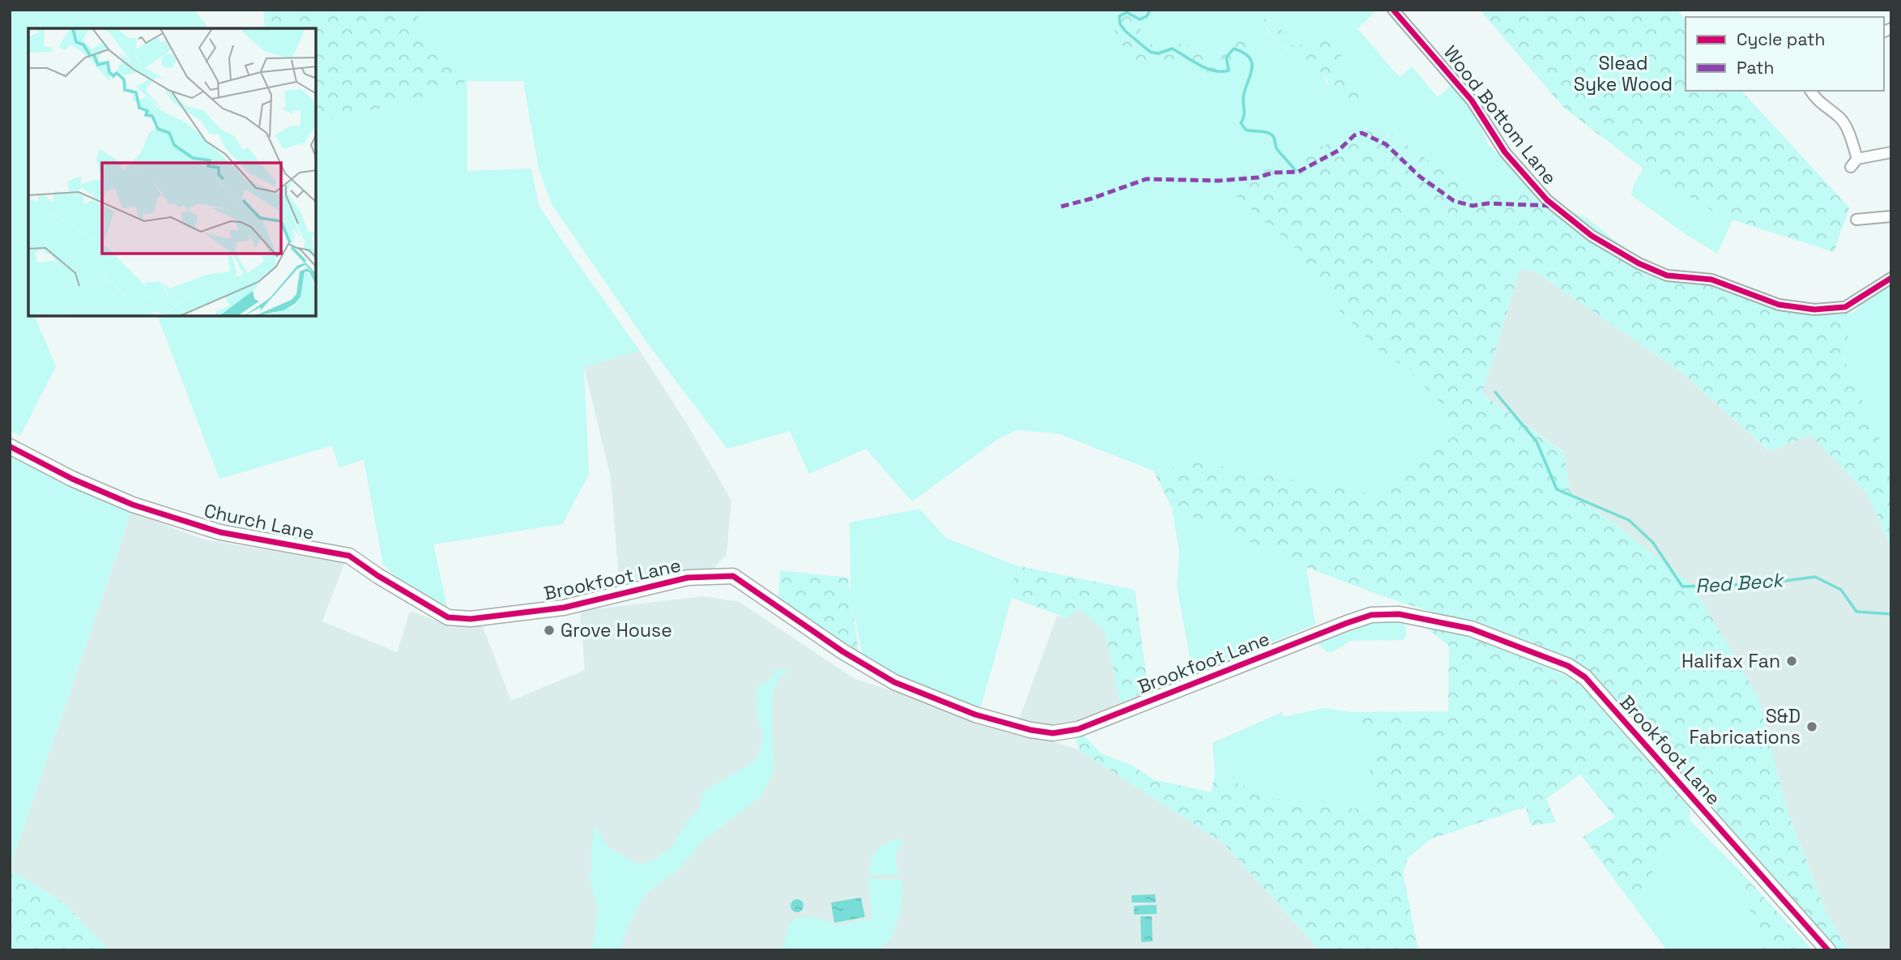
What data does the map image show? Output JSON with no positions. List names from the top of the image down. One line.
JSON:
{"streets":{"street":["Wood Bottom Lane","Church Lane","Brookfoot Lane"]},"crossings":[["Church Lane","Brookfoot Lane"]],"water":["Red Beck"],"parks":["Slead Syke Wood"],"places":["Grove House","Halifax Fan","S&D Fabrications"],"legend":["Cycle path","Path"]}
